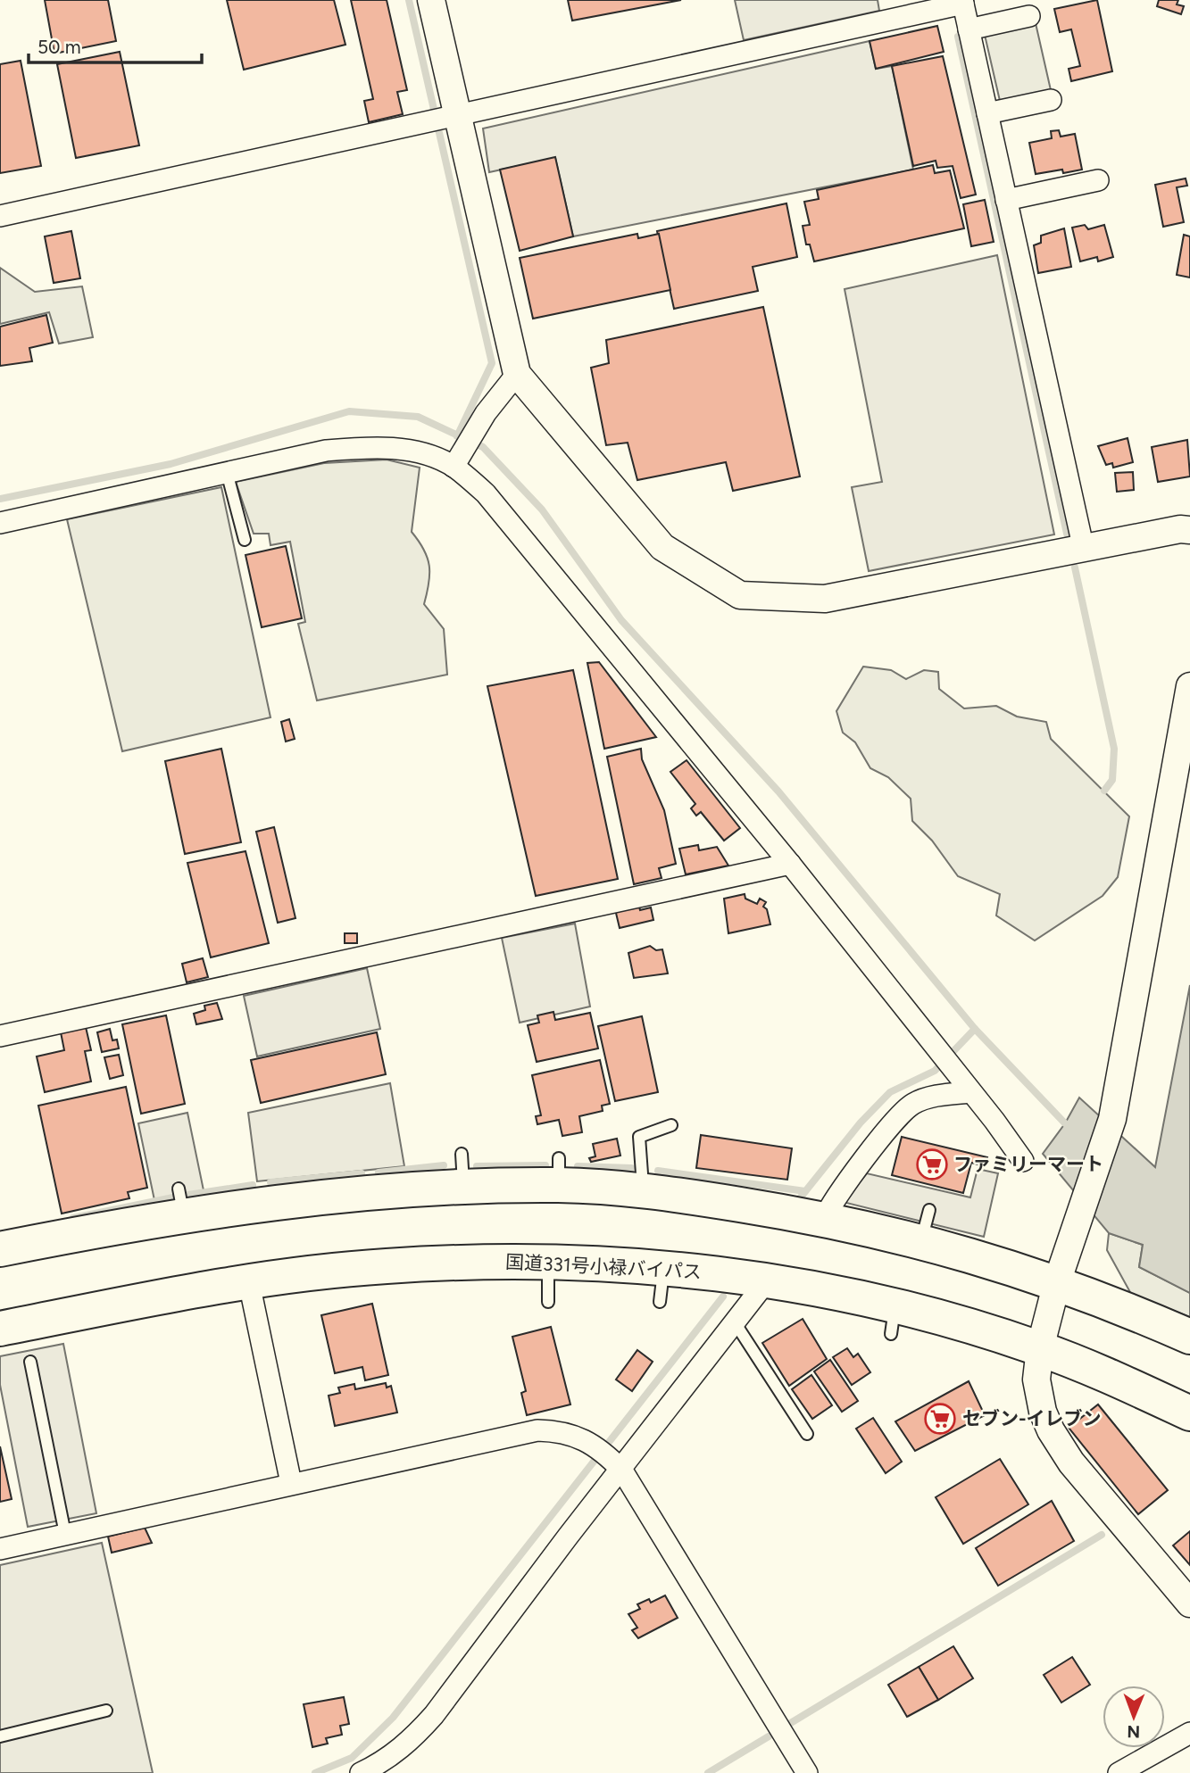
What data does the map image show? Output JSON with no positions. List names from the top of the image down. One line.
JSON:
{"streets":{"highway":["国道331号小禄バイパス"]},"places":{"supermarket":["ファミリーマート","セブン-イレブン"]},"scale_bar":"50 m","north":"bottom"}
